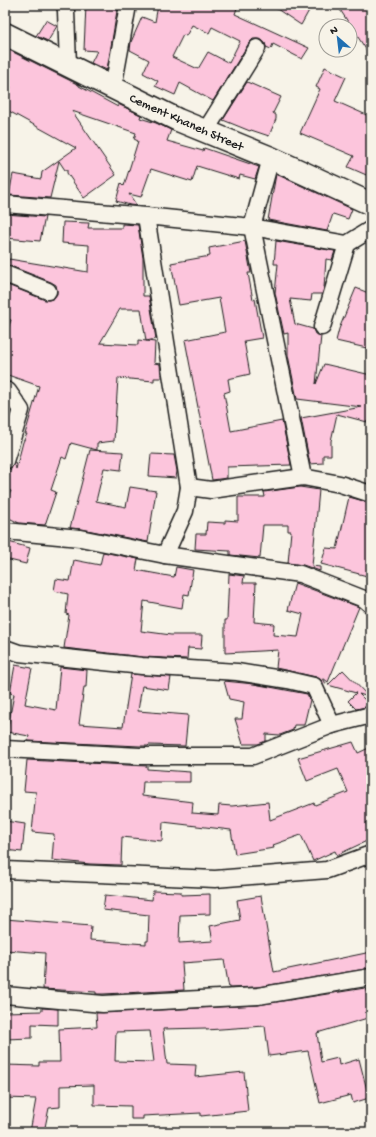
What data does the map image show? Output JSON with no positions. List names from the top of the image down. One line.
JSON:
{"streets":{"street":["Cement Khaneh Street"]},"north":"top left"}
